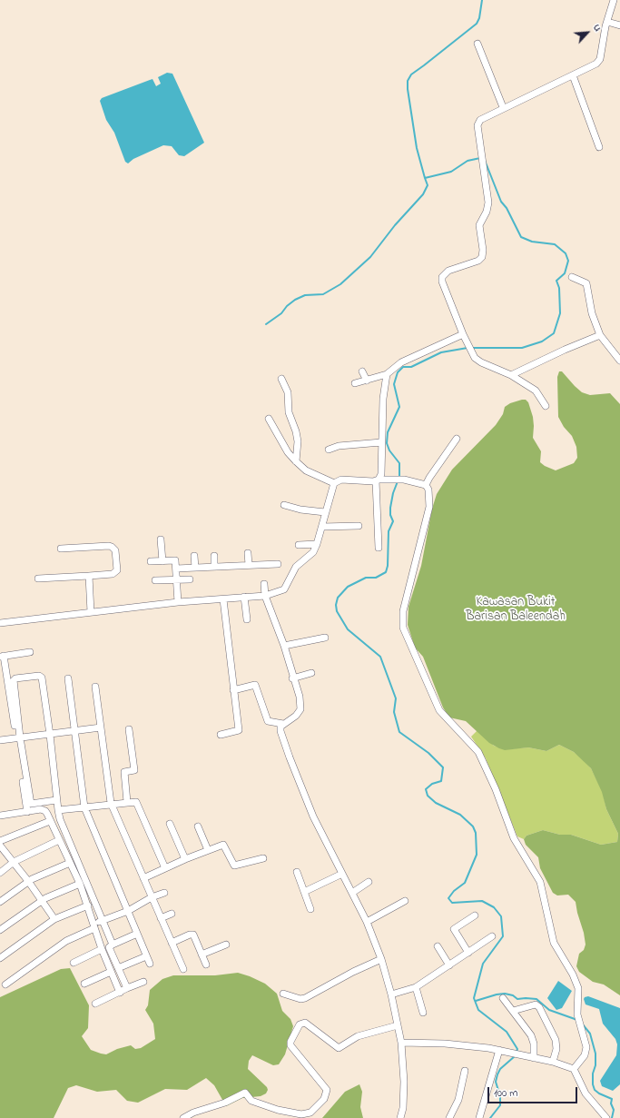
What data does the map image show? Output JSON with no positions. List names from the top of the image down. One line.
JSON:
{"parks":["Kawasan Bukit Barisan Baleendah"],"scale_bar":"100 m","north":"top right"}
